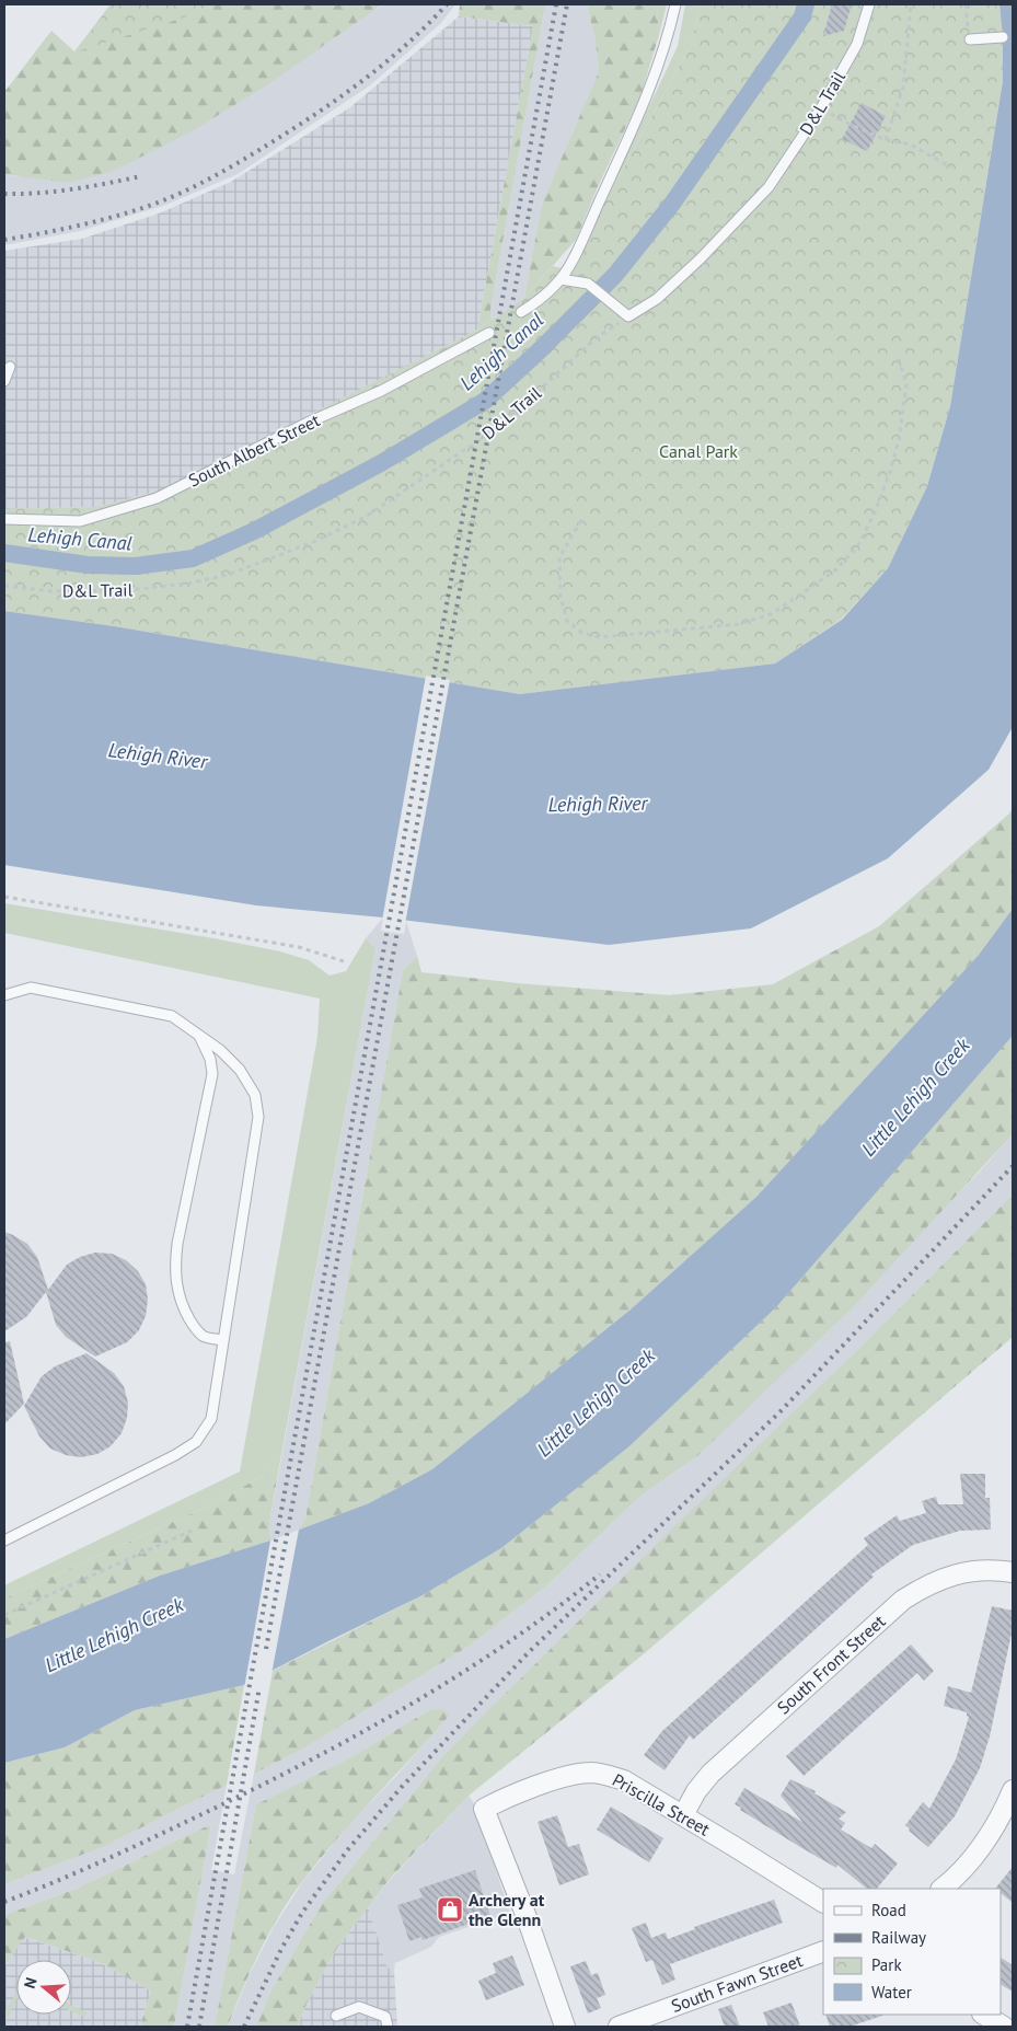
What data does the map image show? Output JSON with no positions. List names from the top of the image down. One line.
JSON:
{"streets":{"street":["South Front Street","Priscilla Street","South Fawn Street"],"lane":["D&L Trail","South Albert Street"]},"crossings":[["South Front Street","Priscilla Street"]],"water":["Lehigh Canal","Lehigh River","Little Lehigh Creek"],"parks":["Canal Park"],"places":{"shop":["Archery at the Glenn"]},"legend":["Road","Railway","Park","Water"],"north":"left"}
